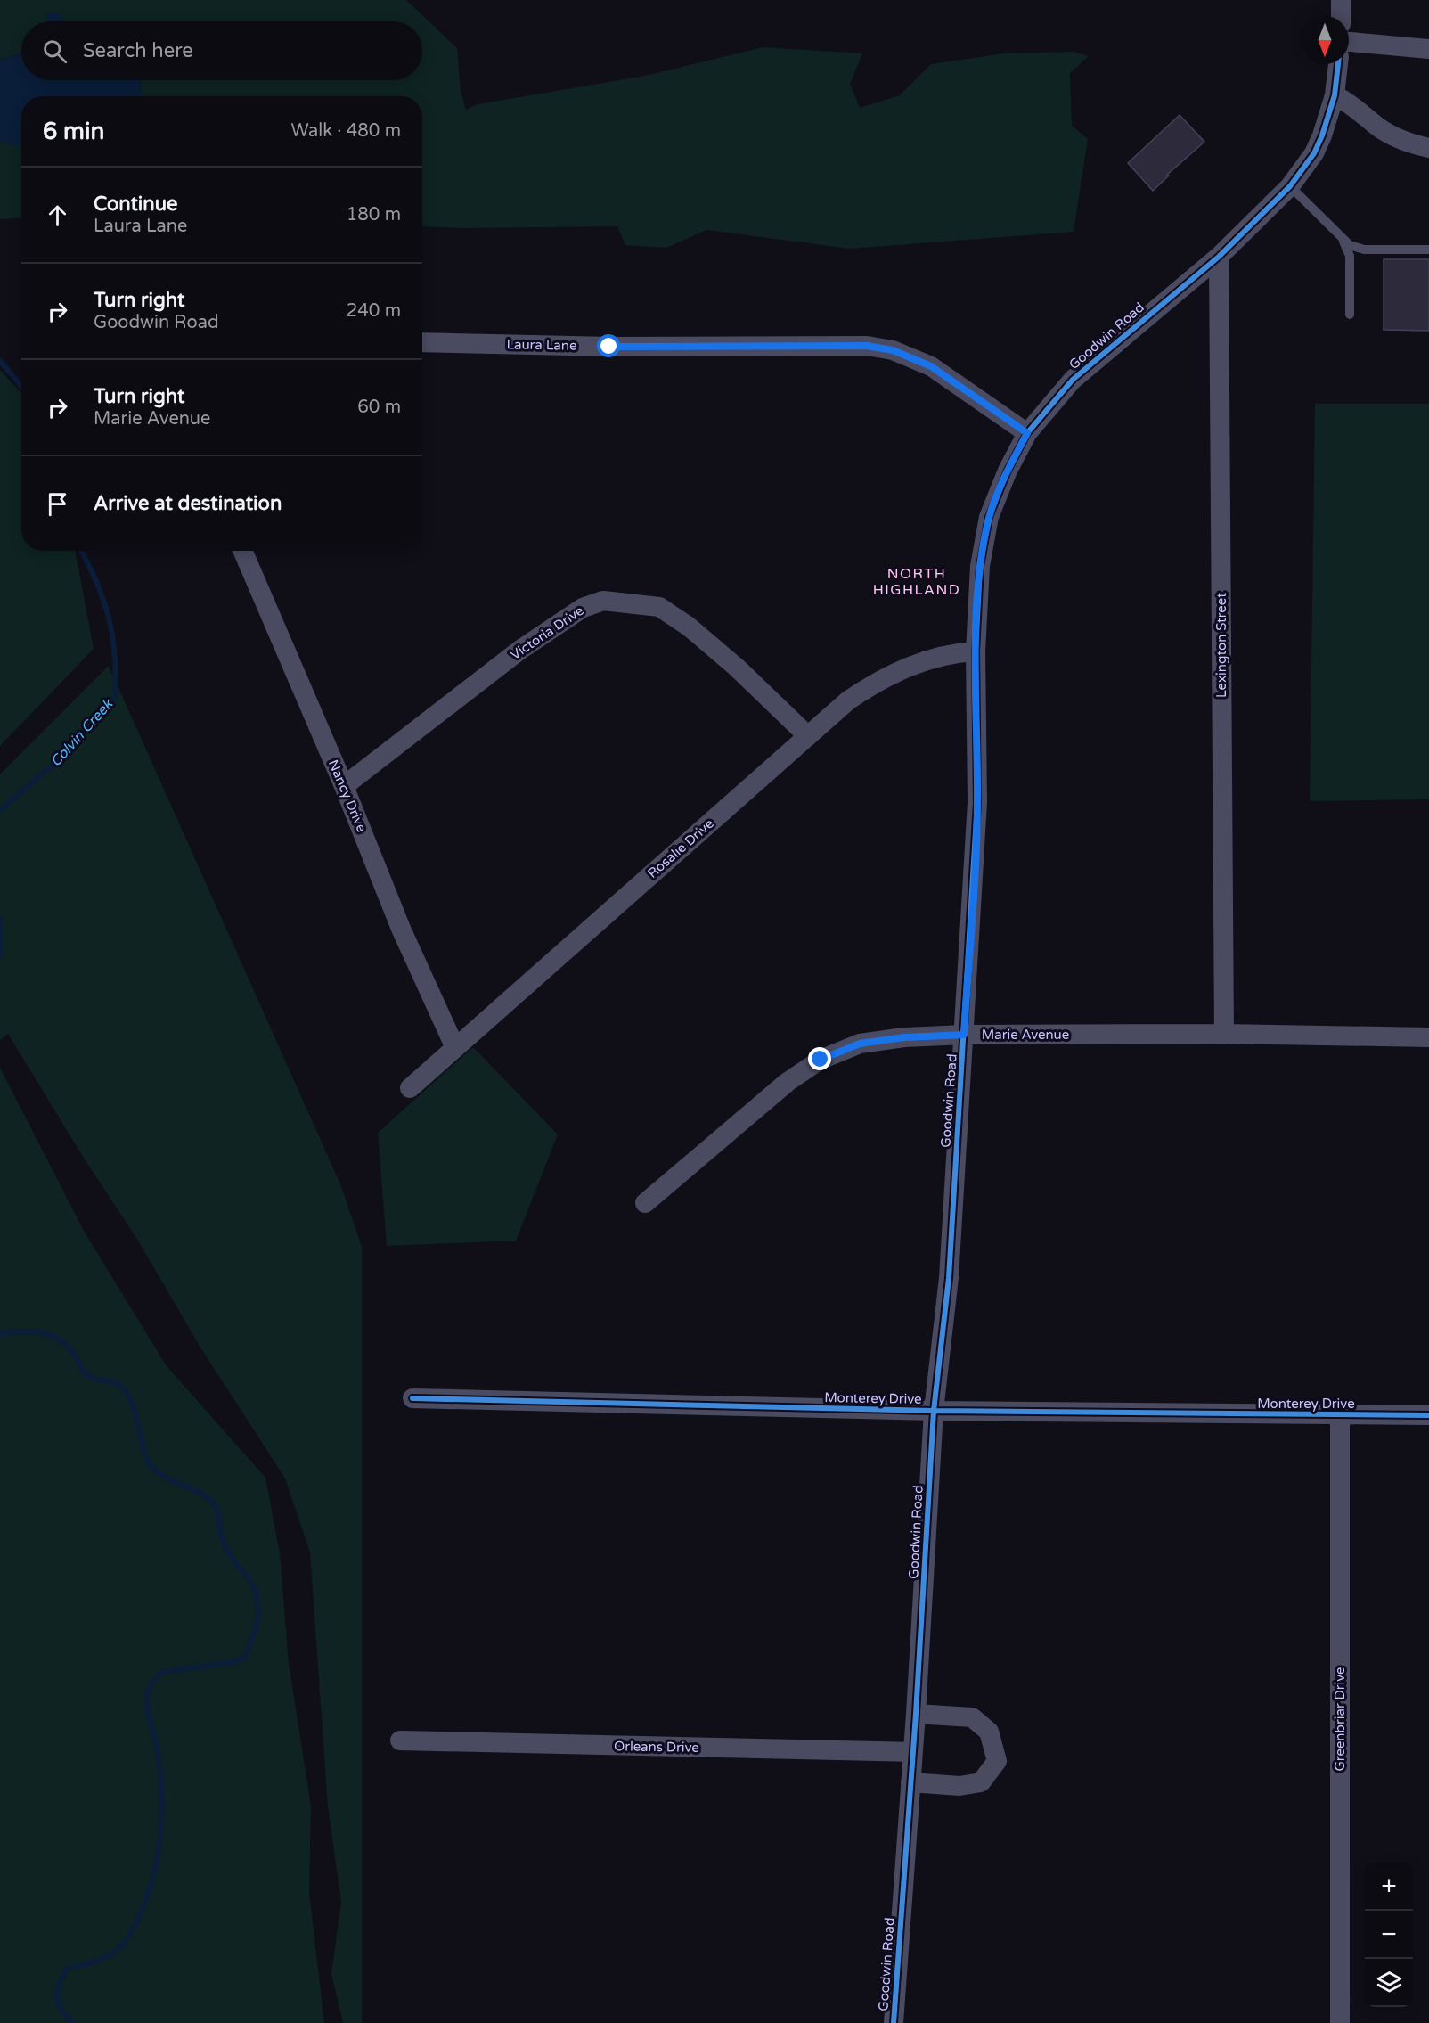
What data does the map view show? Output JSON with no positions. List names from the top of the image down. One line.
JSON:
{"streets":{"street":["Goodwin Road","Laura Lane","Victoria Drive","Lexington Street","Nancy Drive","Rosalie Drive","Marie Avenue","Monterey Drive","Greenbriar Drive","Orleans Drive"]},"crossings":[["Goodwin Road","Laura Lane"],["Goodwin Road","Lexington Street"],["Goodwin Road","Rosalie Drive"],["Goodwin Road","Marie Avenue"],["Goodwin Road","Monterey Drive"],["Goodwin Road","Orleans Drive"],["Victoria Drive","Nancy Drive"],["Victoria Drive","Rosalie Drive"],["Lexington Street","Marie Avenue"],["Nancy Drive","Rosalie Drive"],["Monterey Drive","Greenbriar Drive"]],"districts":["NORTH HIGHLAND"],"water":["Colvin Creek"],"north":"bottom","page":{"search":"Search here","heading":["6 min","Walk · 480 m"],"list":[["Continue","Laura Lane","180 m"],["Turn right","Goodwin Road","240 m"],["Turn right","Marie Avenue","60 m"],"Arrive at destination"],"map_buttons":["+","−"]}}
